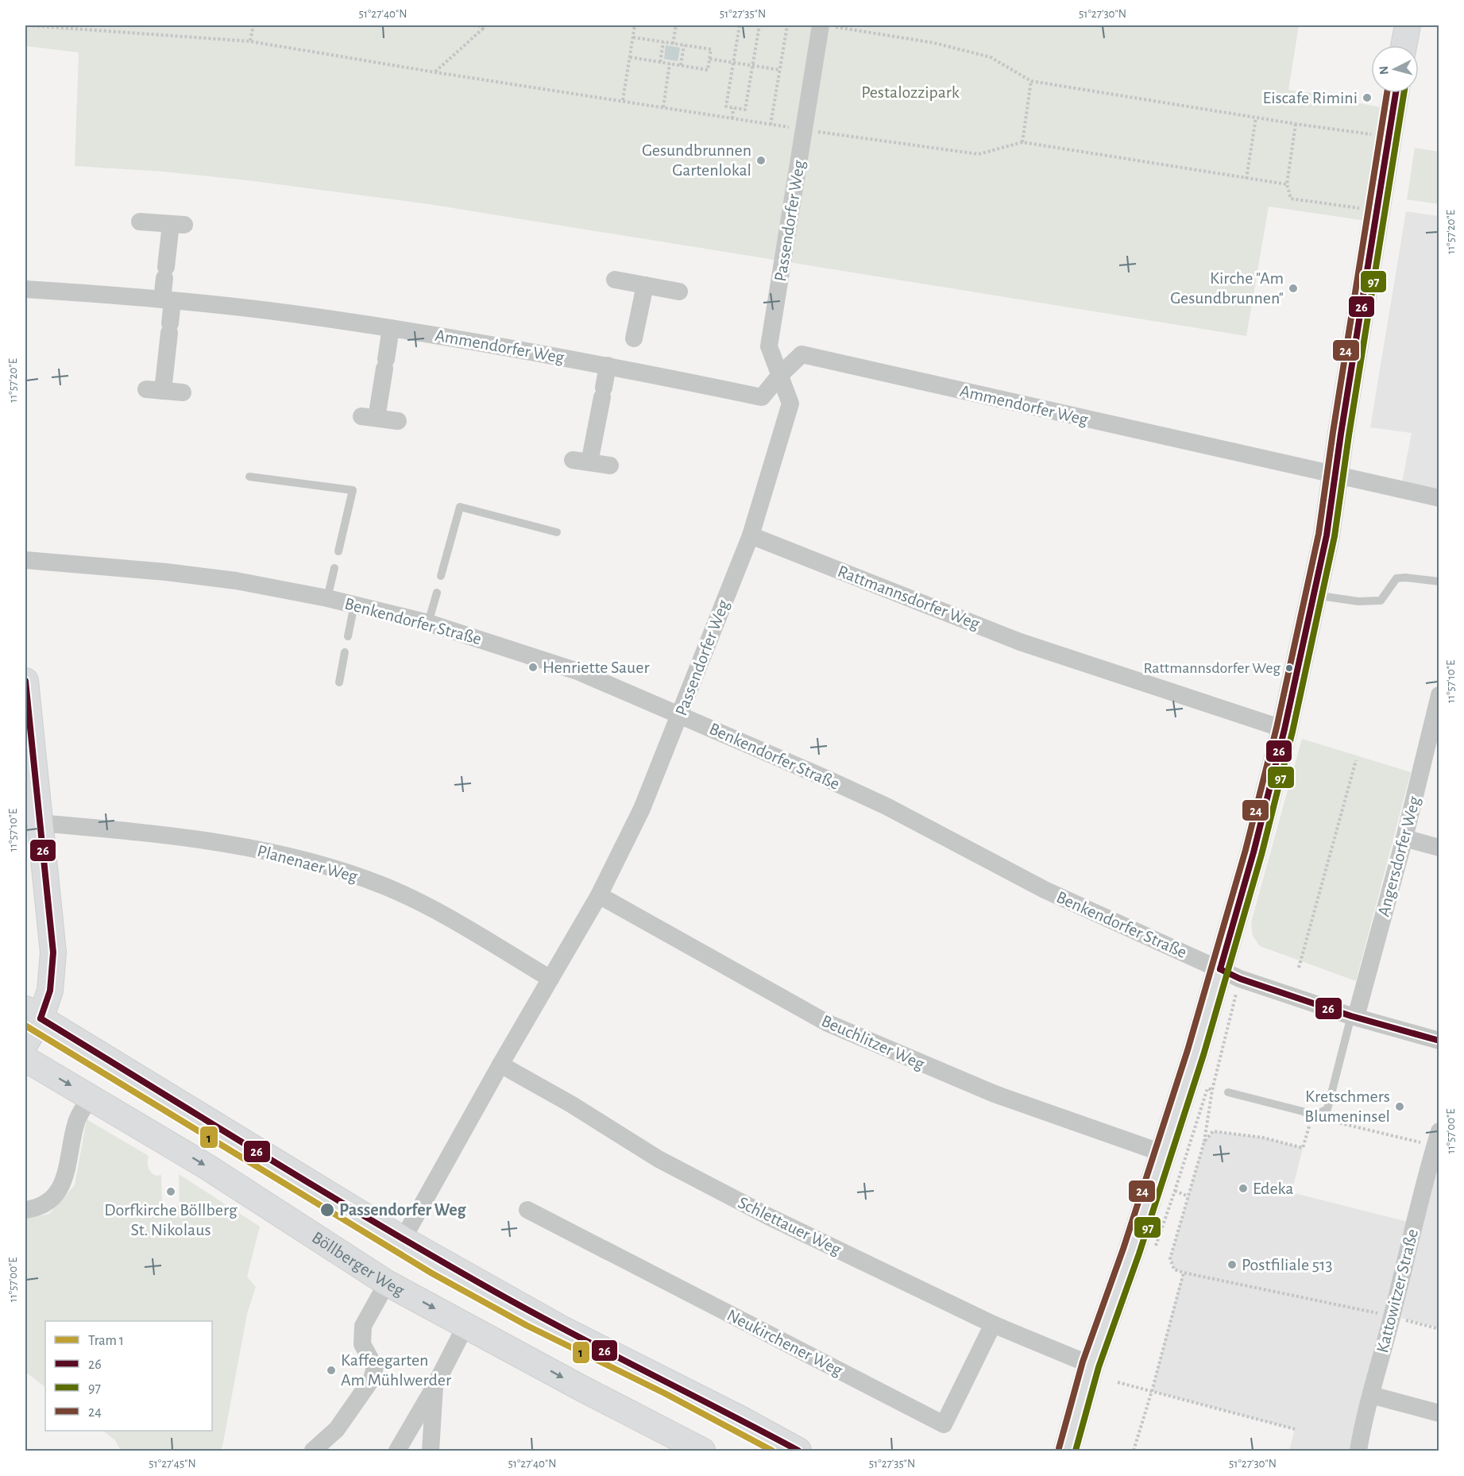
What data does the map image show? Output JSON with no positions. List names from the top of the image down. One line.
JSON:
{"streets":{"street":["Passendorfer Weg","Ammendorfer Weg","Rattmannsdorfer Weg","Benkendorfer Straße","Angersdorfer Weg","Planenaer Weg","Beuchlitzer Weg","Schlettauer Weg","Böllberger Weg","Kattowitzer Straße","Neukirchener Weg"]},"crossings":[["Passendorfer Weg","Ammendorfer Weg"],["Passendorfer Weg","Rattmannsdorfer Weg"],["Passendorfer Weg","Benkendorfer Straße"],["Passendorfer Weg","Planenaer Weg"],["Passendorfer Weg","Beuchlitzer Weg"],["Passendorfer Weg","Schlettauer Weg"],["Benkendorfer Straße","Angersdorfer Weg"],["Schlettauer Weg","Neukirchener Weg"]],"parks":["Pestalozzipark"],"places":["Eiscafe Rimini","Gesundbrunnen Gartenlokal","Kirche \"Am Gesundbrunnen\"","Henriette Sauer","Rattmannsdorfer Weg","Kretschmers Blumeninsel","Edeka","Dorfkirche Böllberg St. Nikolaus","Passendorfer Weg","Postfiliale 513","Kaffeegarten Am Mühlwerder"],"lines":["transit line 26","transit line 97","transit line 24","tram line 1"],"legend":["Tram 1","26","97","24"],"north":"left","coordinates":["51°27'40\"N","51°27'35\"N","51°27'30\"N","11°57'20\"E","11°57'10\"E","11°57'00\"E","51°27'45\"N"]}
